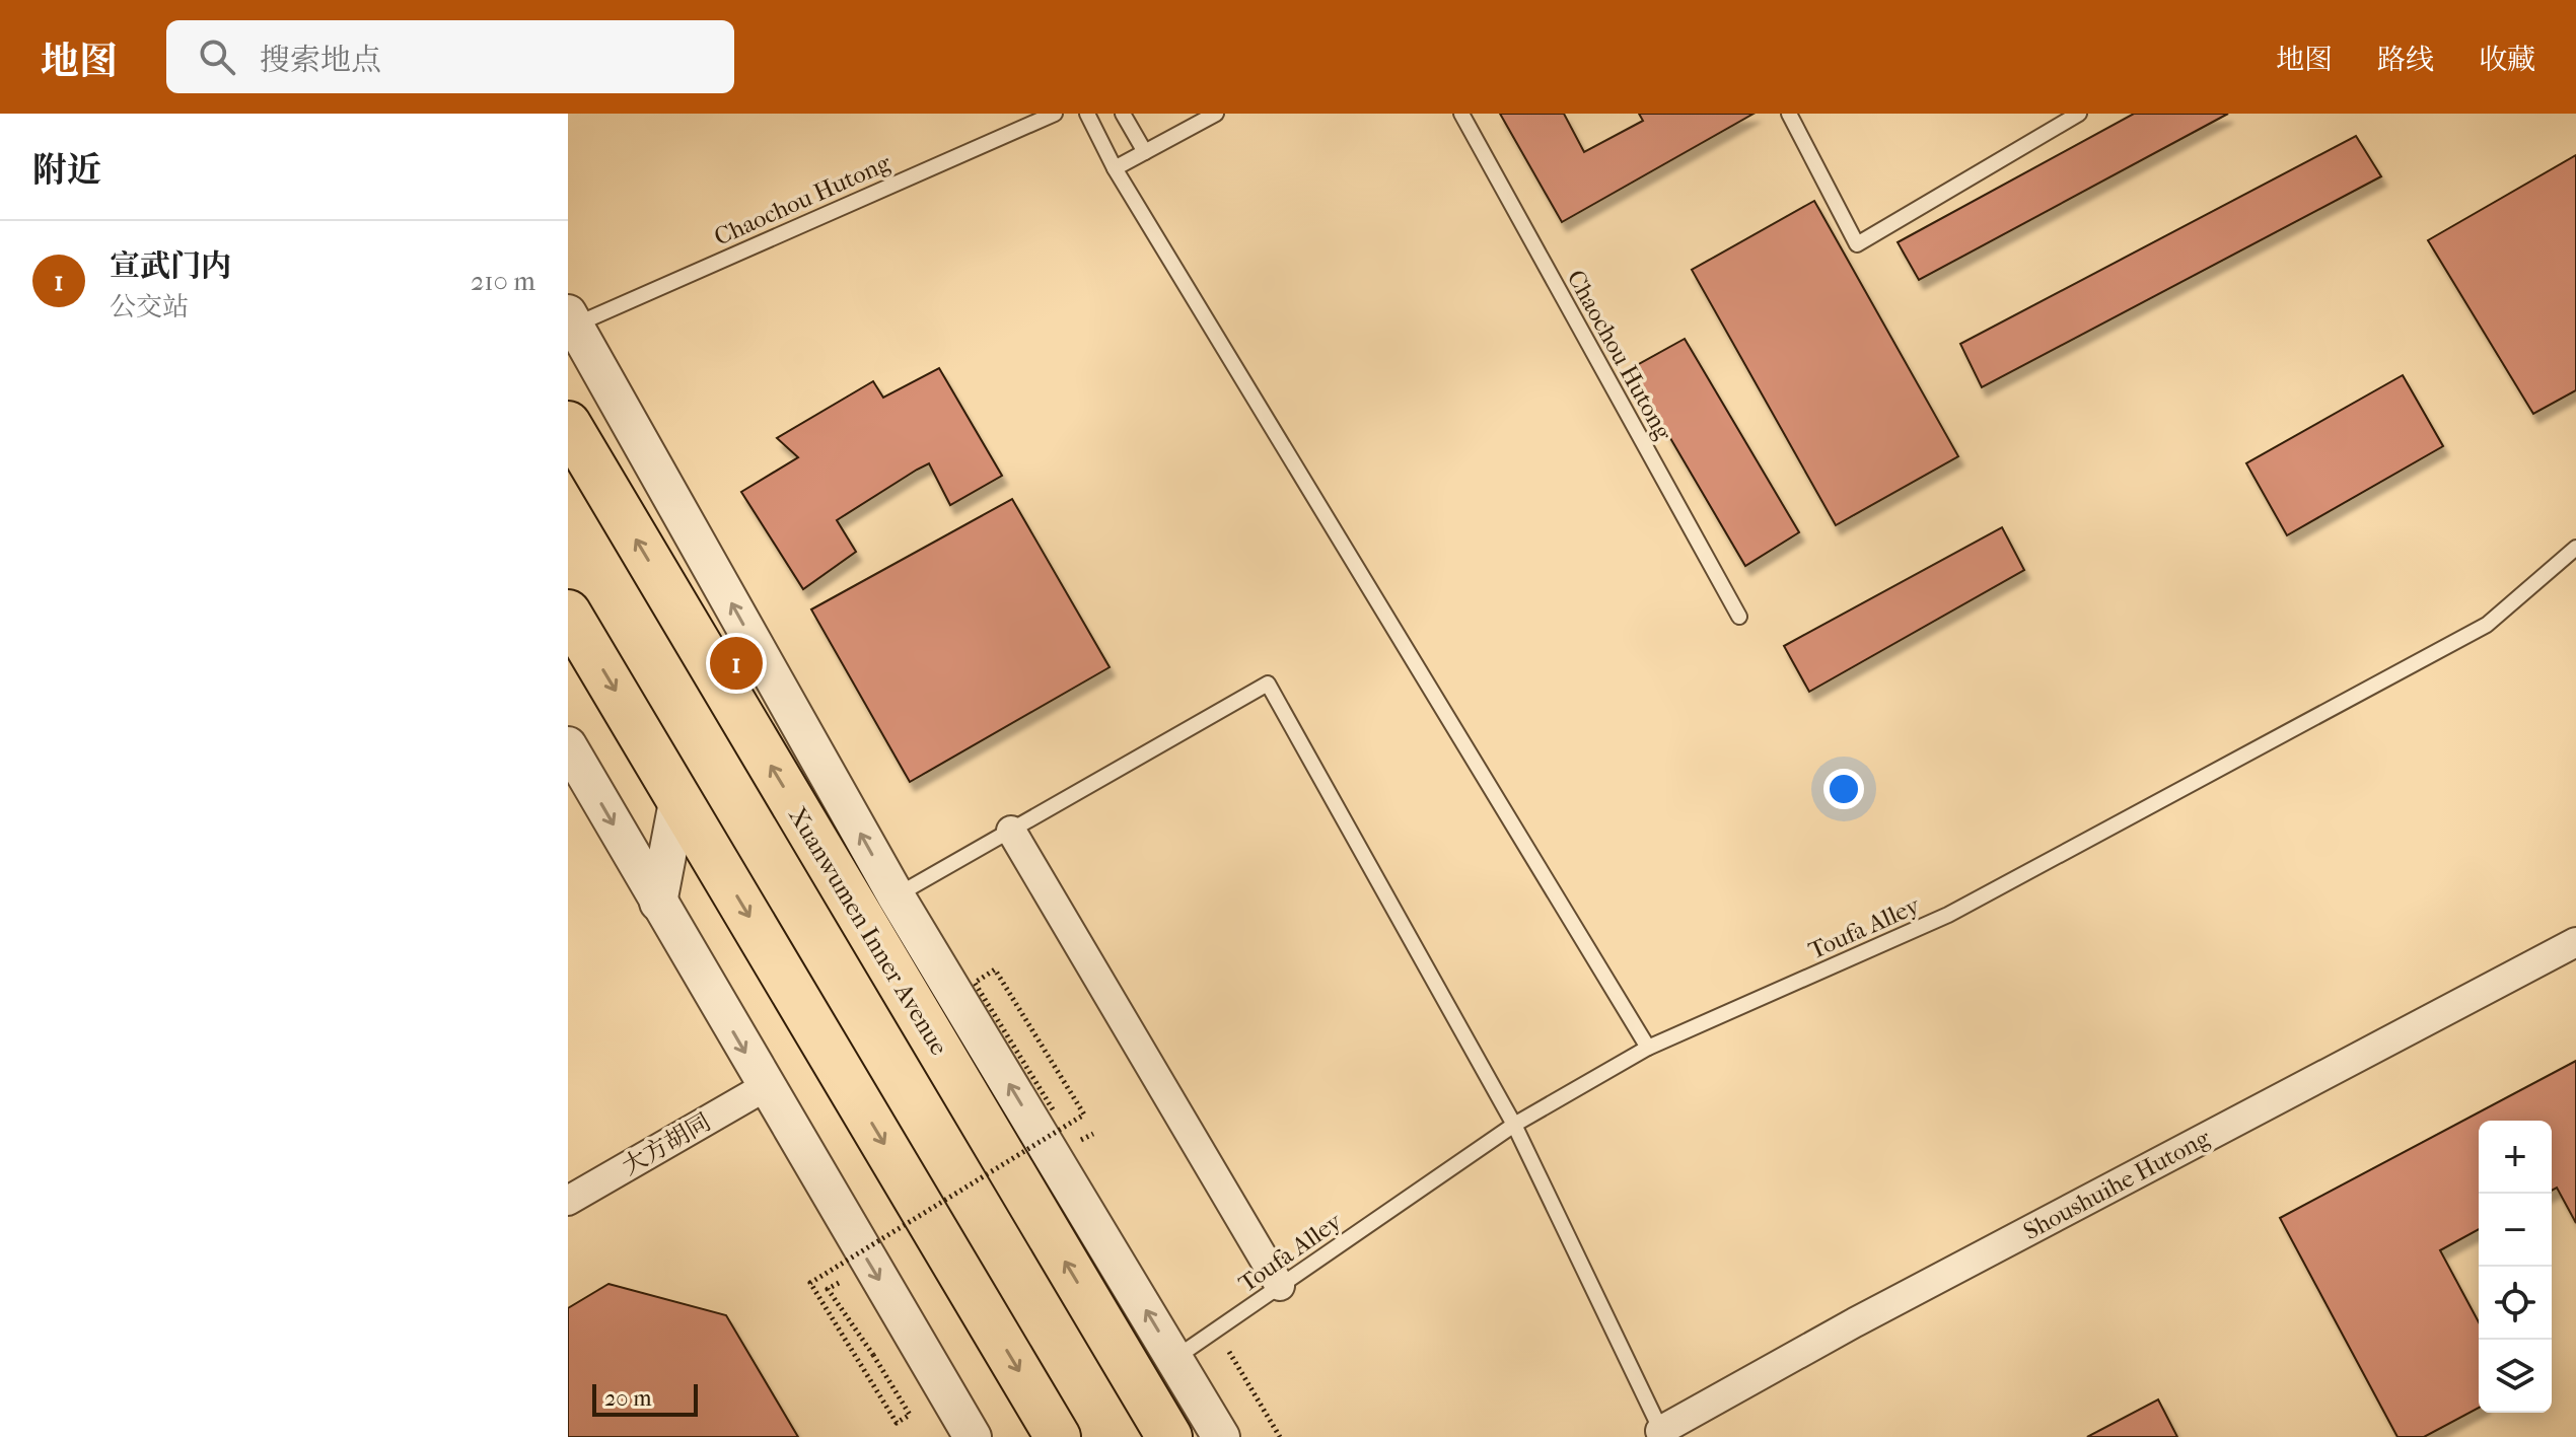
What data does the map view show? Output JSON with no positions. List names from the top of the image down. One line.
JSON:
{"streets":{"main road":["Xuanwumen Inner Avenue"],"street":["大方胡同","Shoushuihe Hutong"],"lane":["Chaochou Hutong","Toufa Alley"]},"scale_bar":"20 m","page":{"header":"地图","search":"搜索地点","nav":["地图","路线","收藏"],"heading":"附近","list":[{"mark":"1","name":"宣武门内","note":"公交站","value":"210 m"}],"pins":"1","map_buttons":["+","−"],"scale":"20 m"}}
